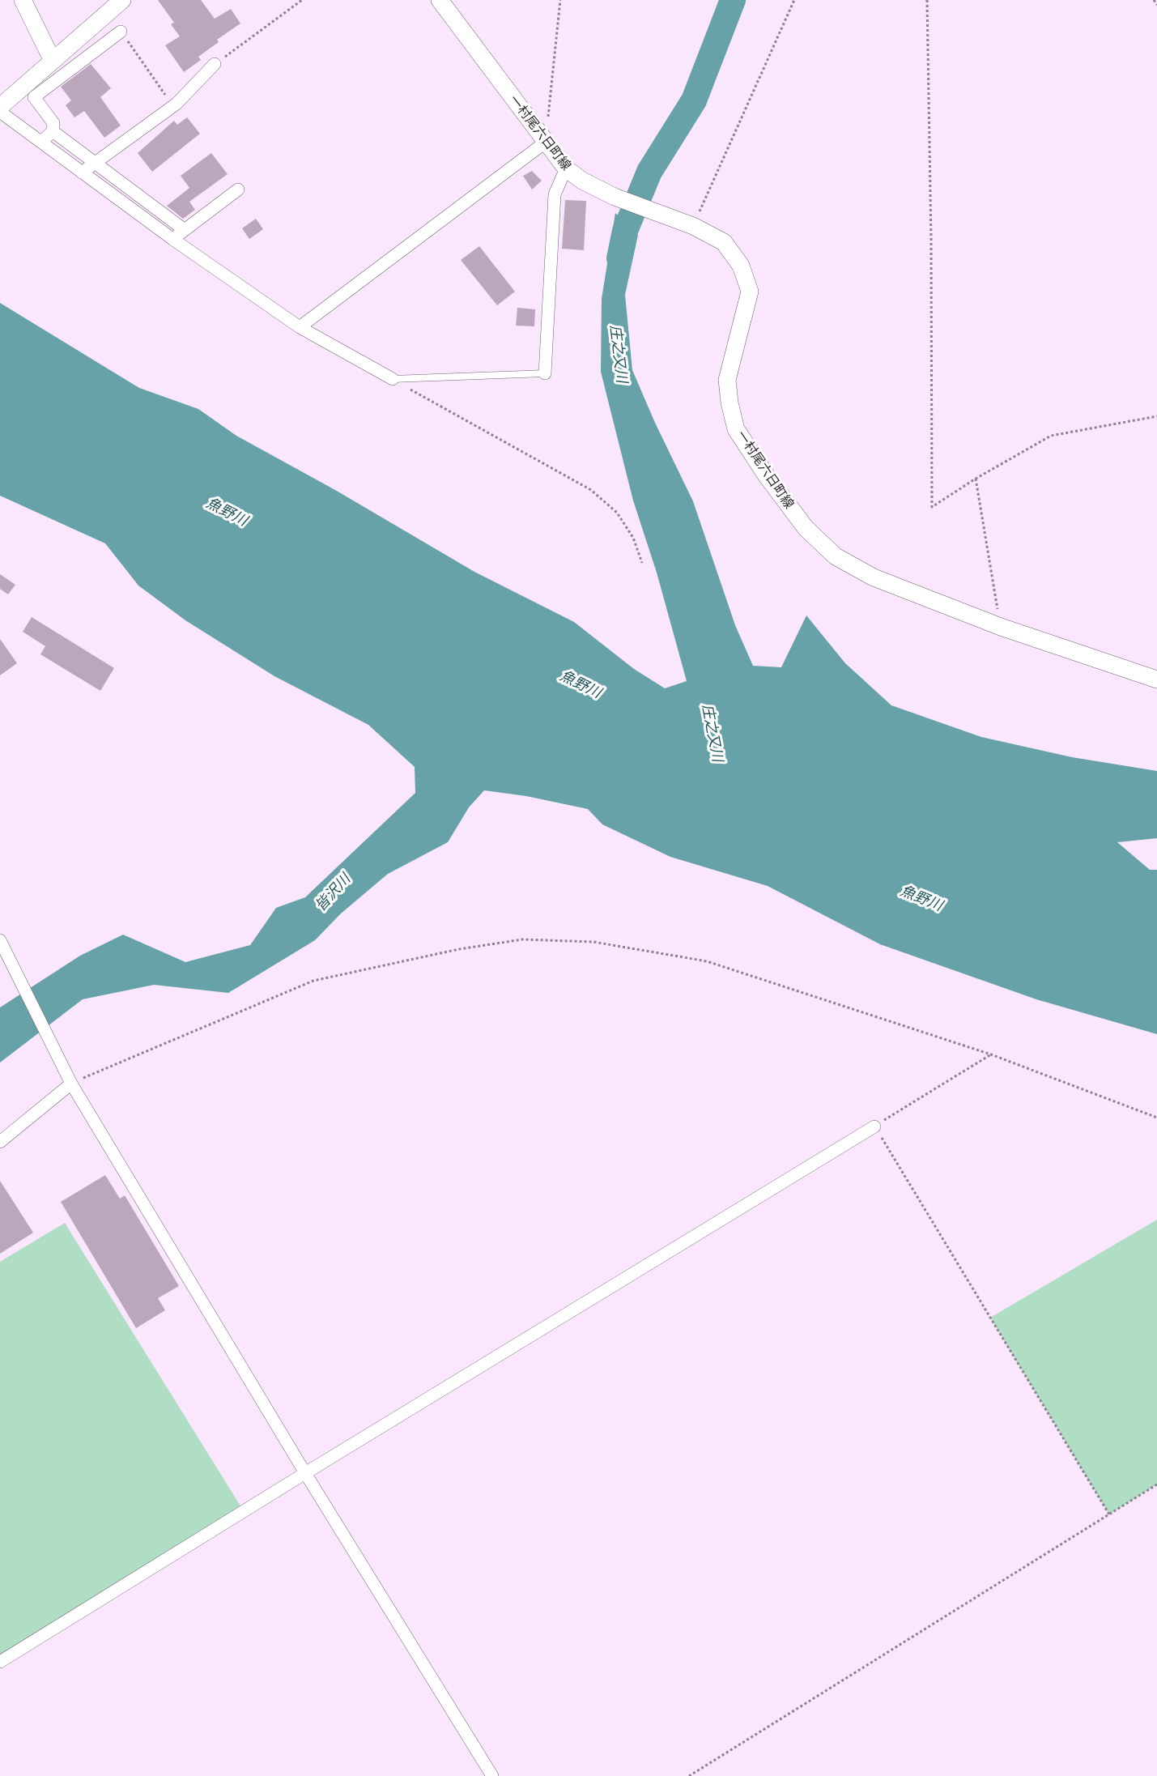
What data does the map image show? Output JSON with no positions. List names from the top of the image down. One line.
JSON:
{"streets":{"main road":["一村尾六日町線"]},"water":["庄之又川","魚野川","皆沢川"]}
